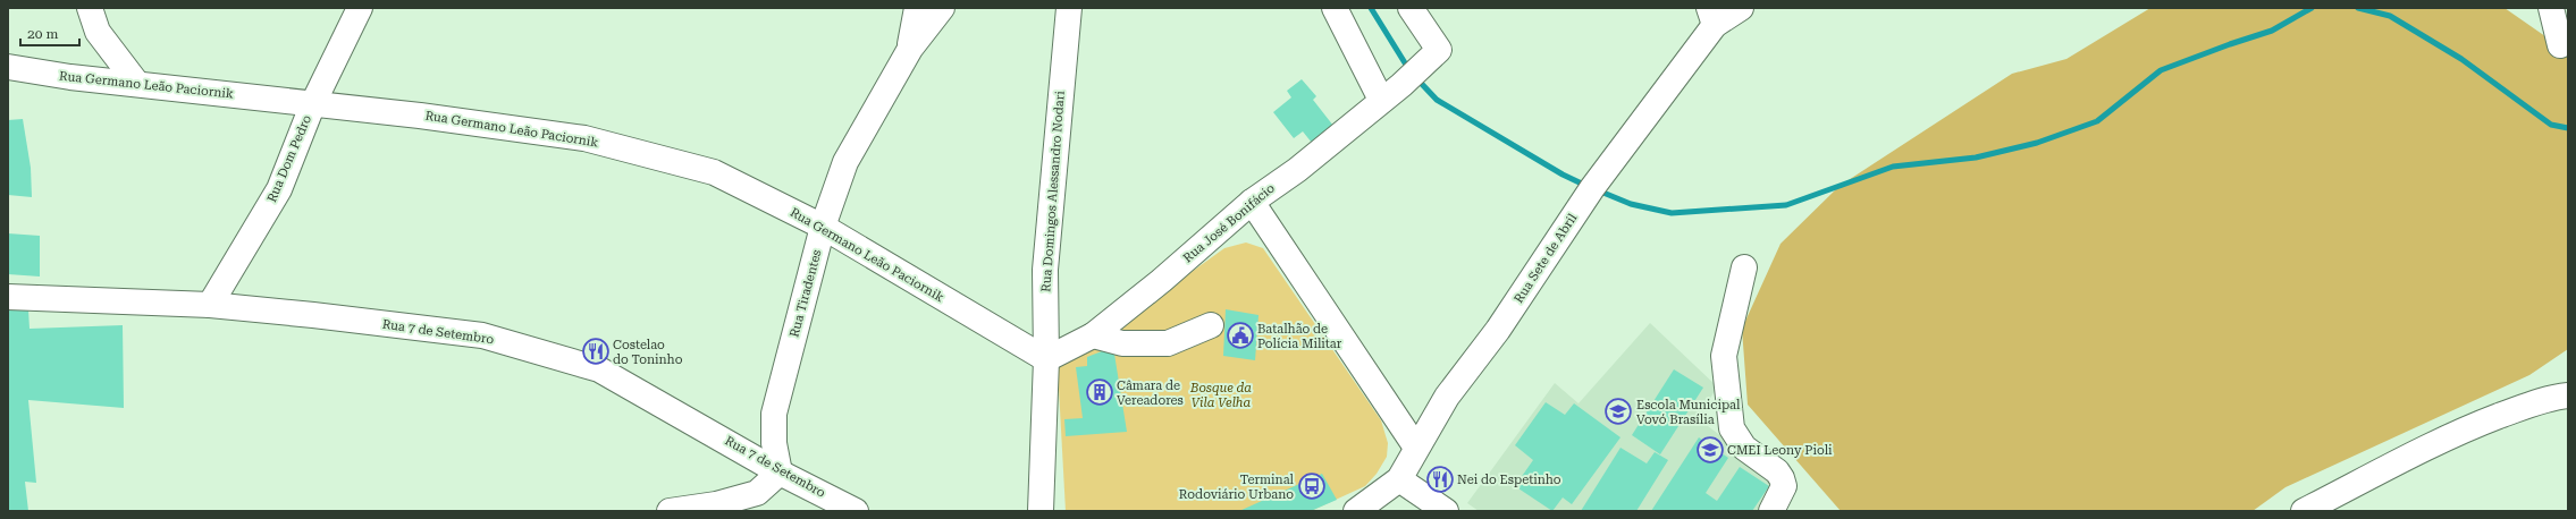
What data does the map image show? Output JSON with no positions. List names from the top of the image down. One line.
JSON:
{"streets":{"street":["Rua Germano Leão Paciornik","Rua Dom Pedro","Rua Domingos Alessandro Nodari","Rua José Bonifácio","Rua Sete de Abril","Rua Tiradentes","Rua 7 de Setembro"]},"crossings":[["Rua Germano Leão Paciornik","Rua Dom Pedro"],["Rua Germano Leão Paciornik","Rua Domingos Alessandro Nodari"],["Rua Germano Leão Paciornik","Rua José Bonifácio"],["Rua Germano Leão Paciornik","Rua Tiradentes"],["Rua Dom Pedro","Rua 7 de Setembro"],["Rua Domingos Alessandro Nodari","Rua José Bonifácio"],["Rua Tiradentes","Rua 7 de Setembro"]],"parks":["Bosque da Vila Velha"],"places":{"public building":["Batalhão de Polícia Militar"],"restaurant":["Costelao do Toninho","Nei do Espetinho"],"building":["Câmara de Vereadores"],"school or university":["Escola Municipal Vovó Brasília","CMEI Leony Pioli"],"bus stop":["Terminal Rodoviário Urbano"]},"scale_bar":"20 m"}
